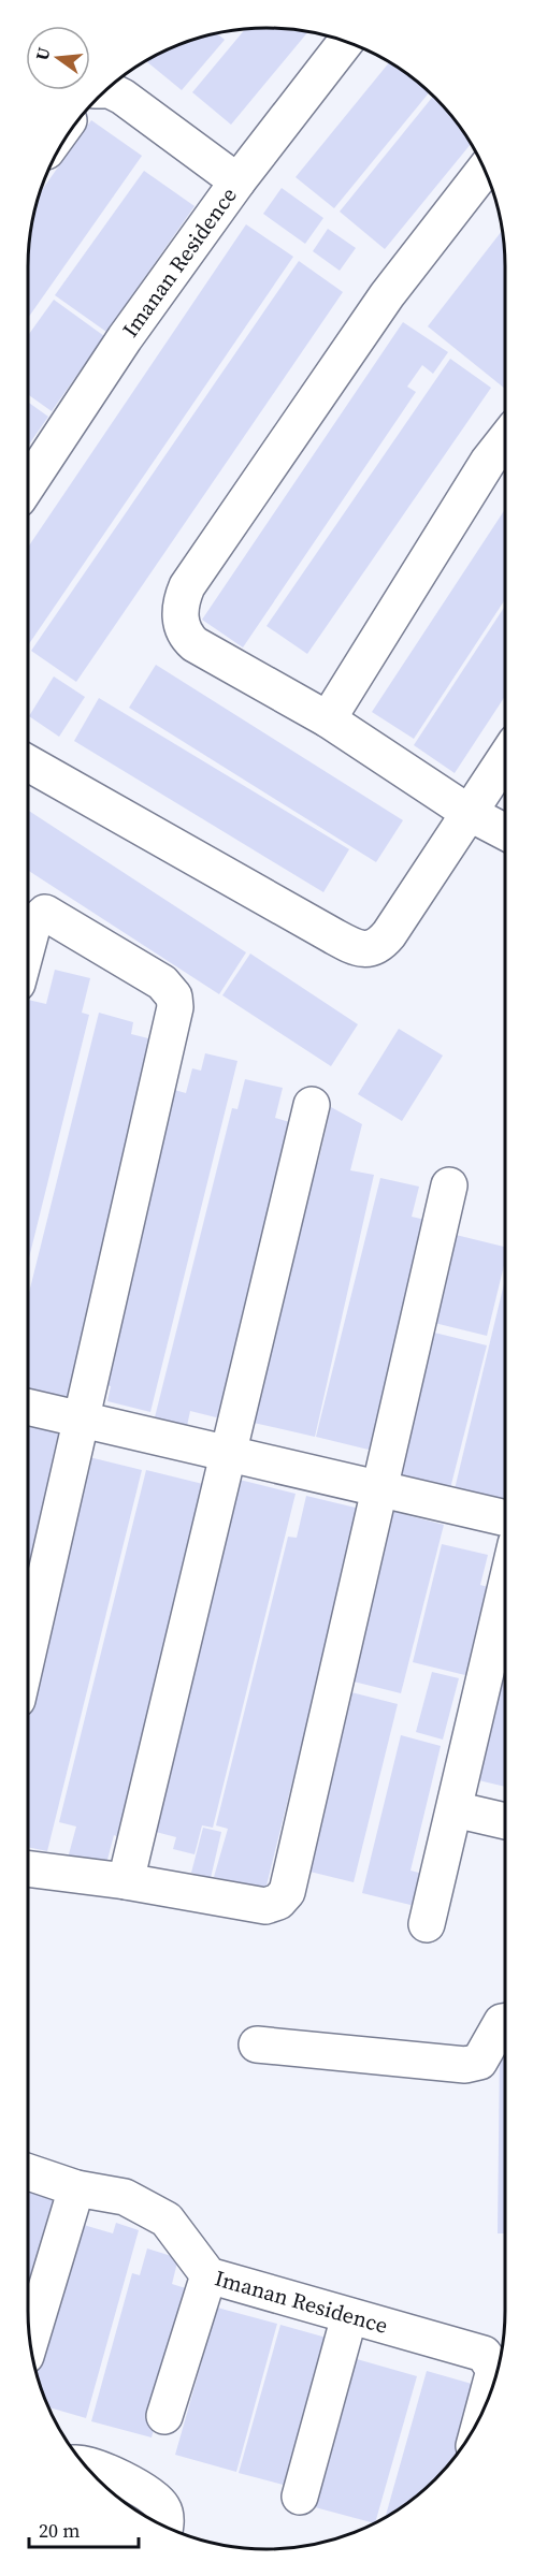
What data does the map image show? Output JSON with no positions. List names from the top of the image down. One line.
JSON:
{"streets":{"street":["Imanan Residence"]},"scale_bar":"20 m","north":"left"}
